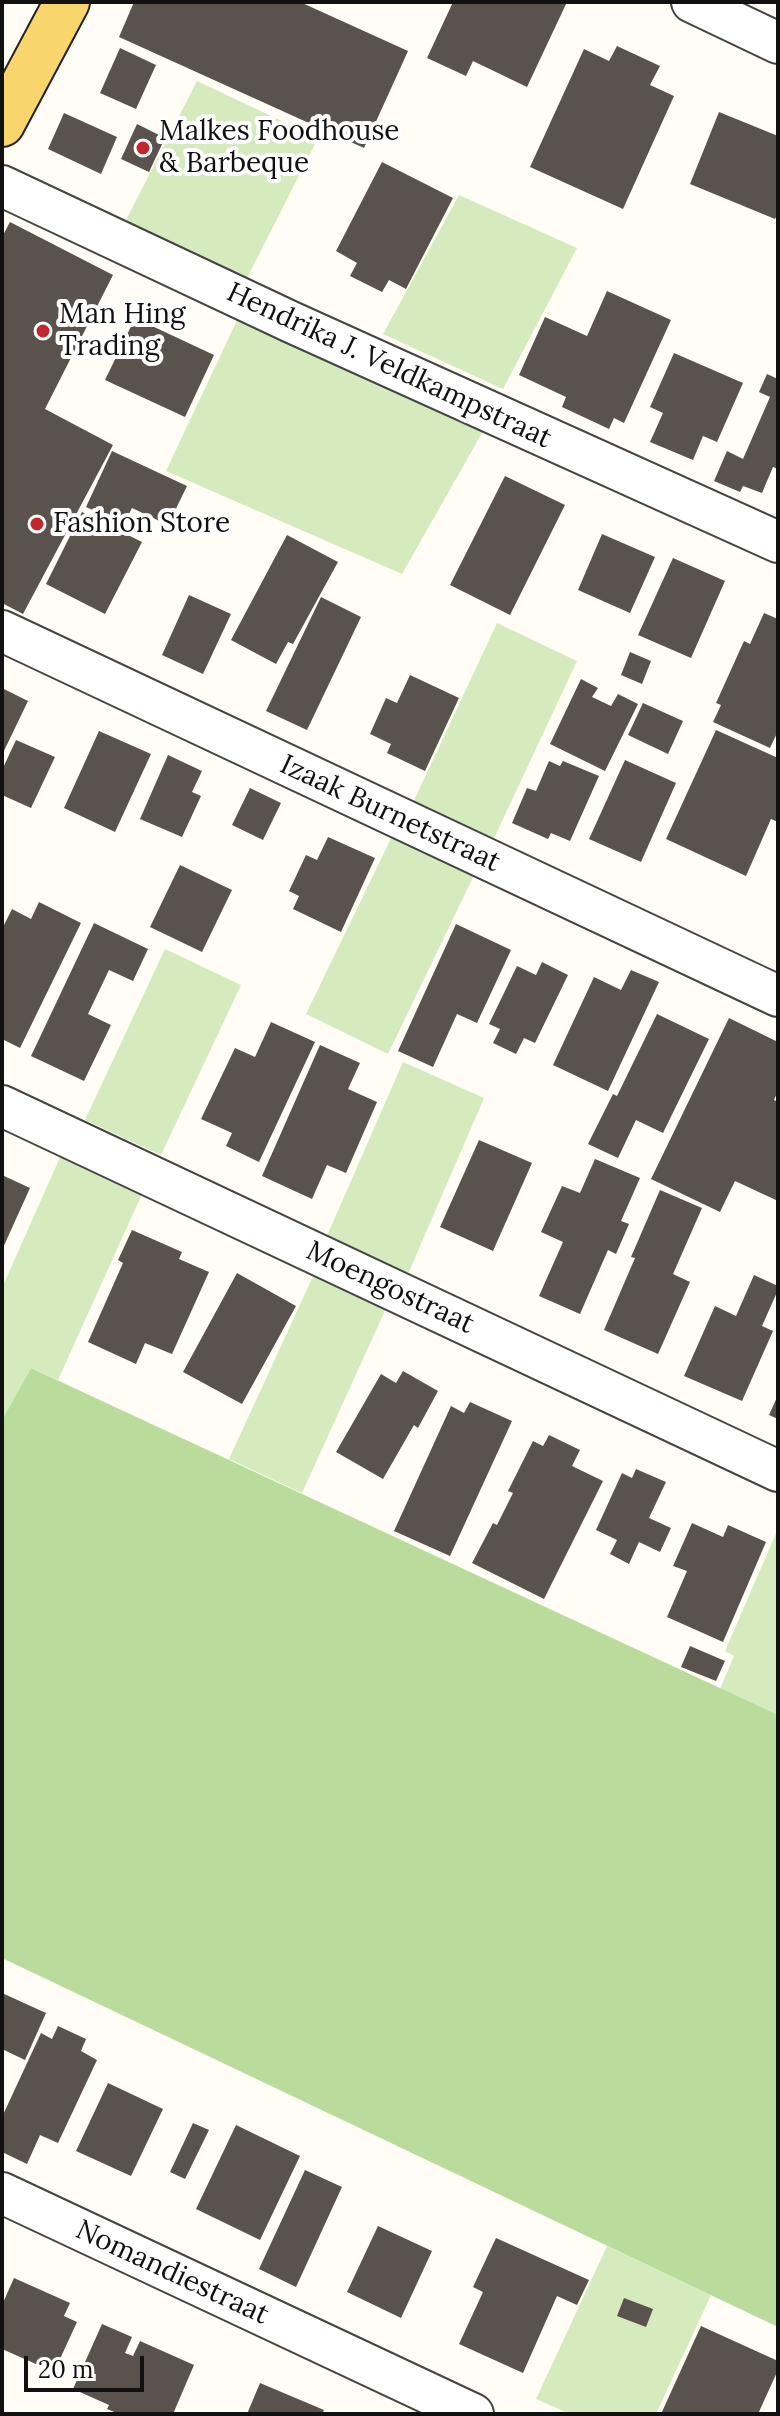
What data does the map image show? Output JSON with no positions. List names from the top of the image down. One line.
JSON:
{"streets":{"street":["Hendrika J. Veldkampstraat","Izaak Burnetstraat","Moengostraat","Nomandiestraat"]},"places":["Malkes Foodhouse & Barbeque","Man Hing Trading","Fashion Store"],"scale_bar":"20 m"}
